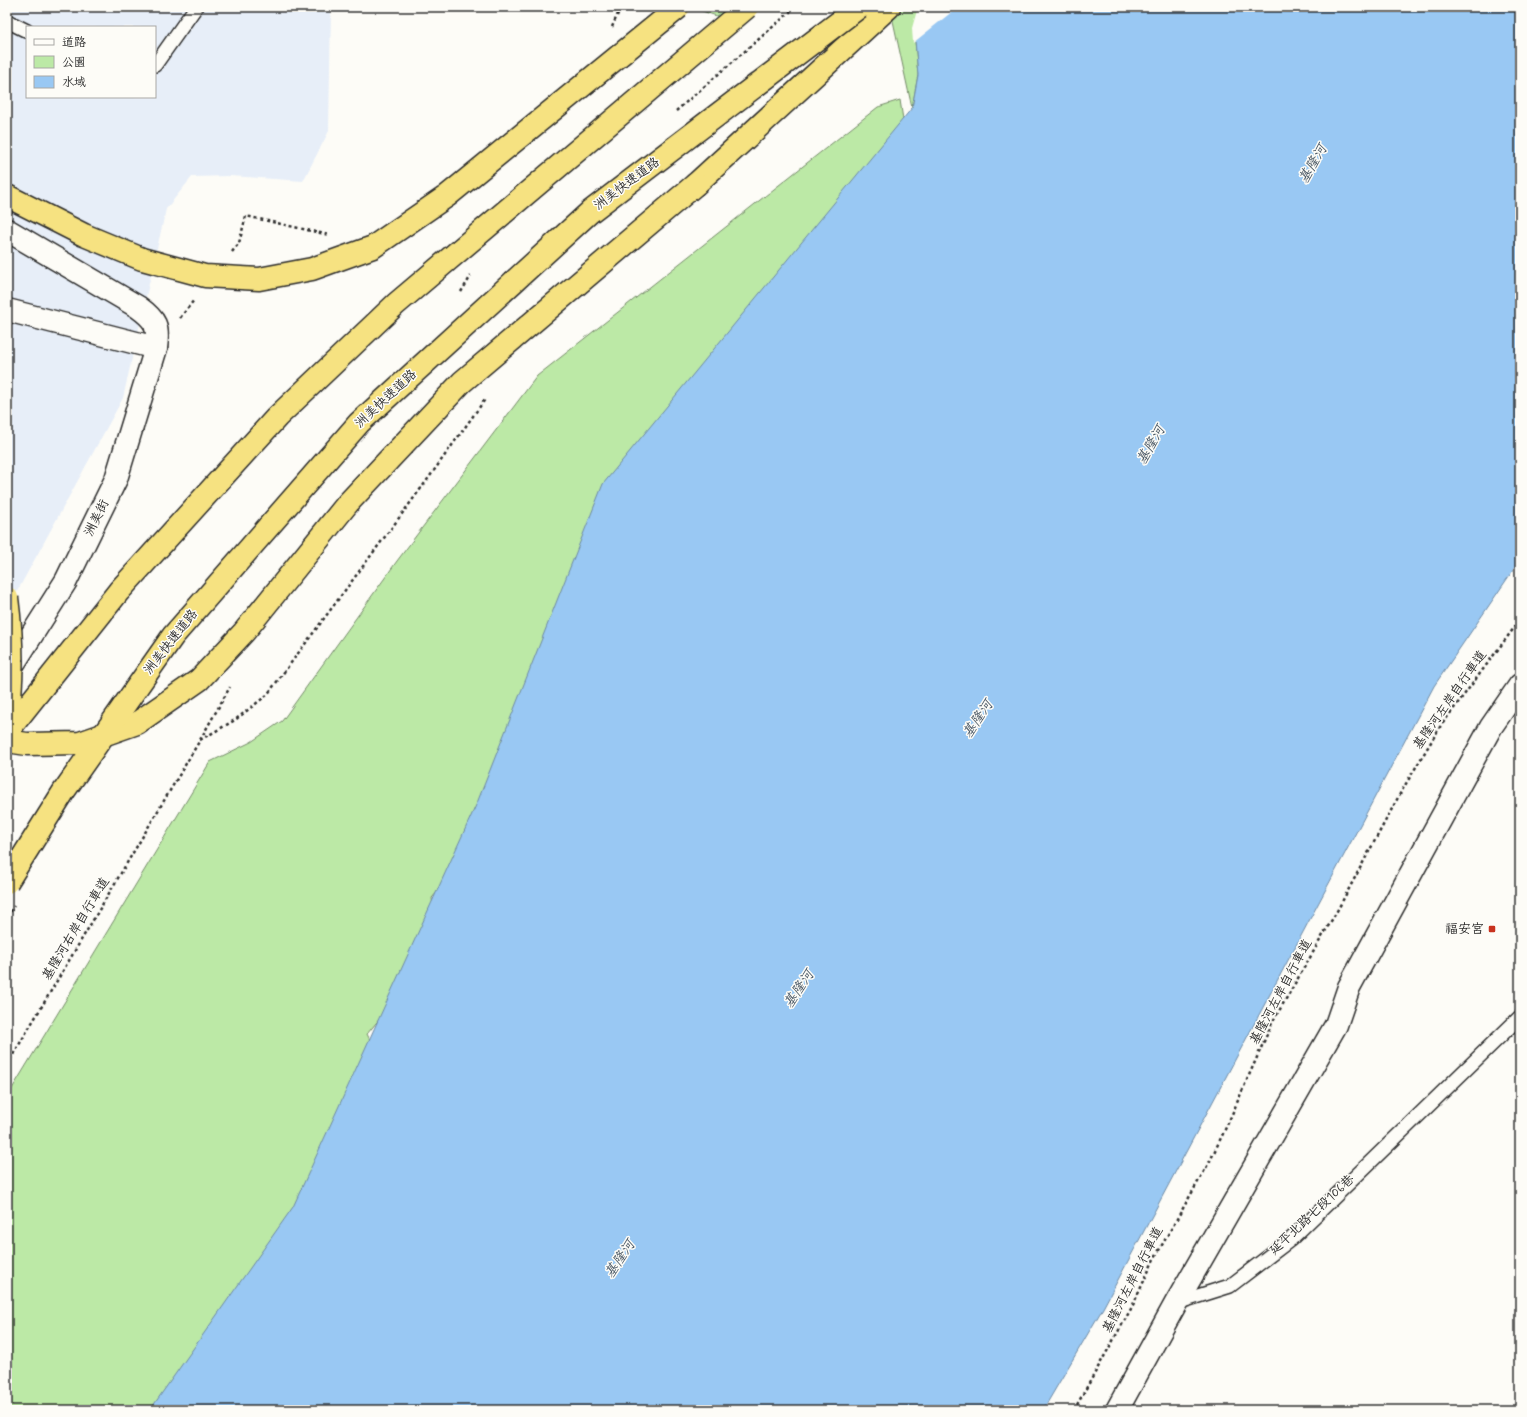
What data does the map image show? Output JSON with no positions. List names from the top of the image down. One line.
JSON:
{"streets":{"highway":["洲美快速道路"],"street":["洲美街"],"lane":["延平北路七段106巷"],"path":["基隆河左岸自行車道","基隆河右岸自行車道"]},"water":["基隆河"],"places":{"transit":["福安宮"]},"legend":["道路","公園","水域"]}
